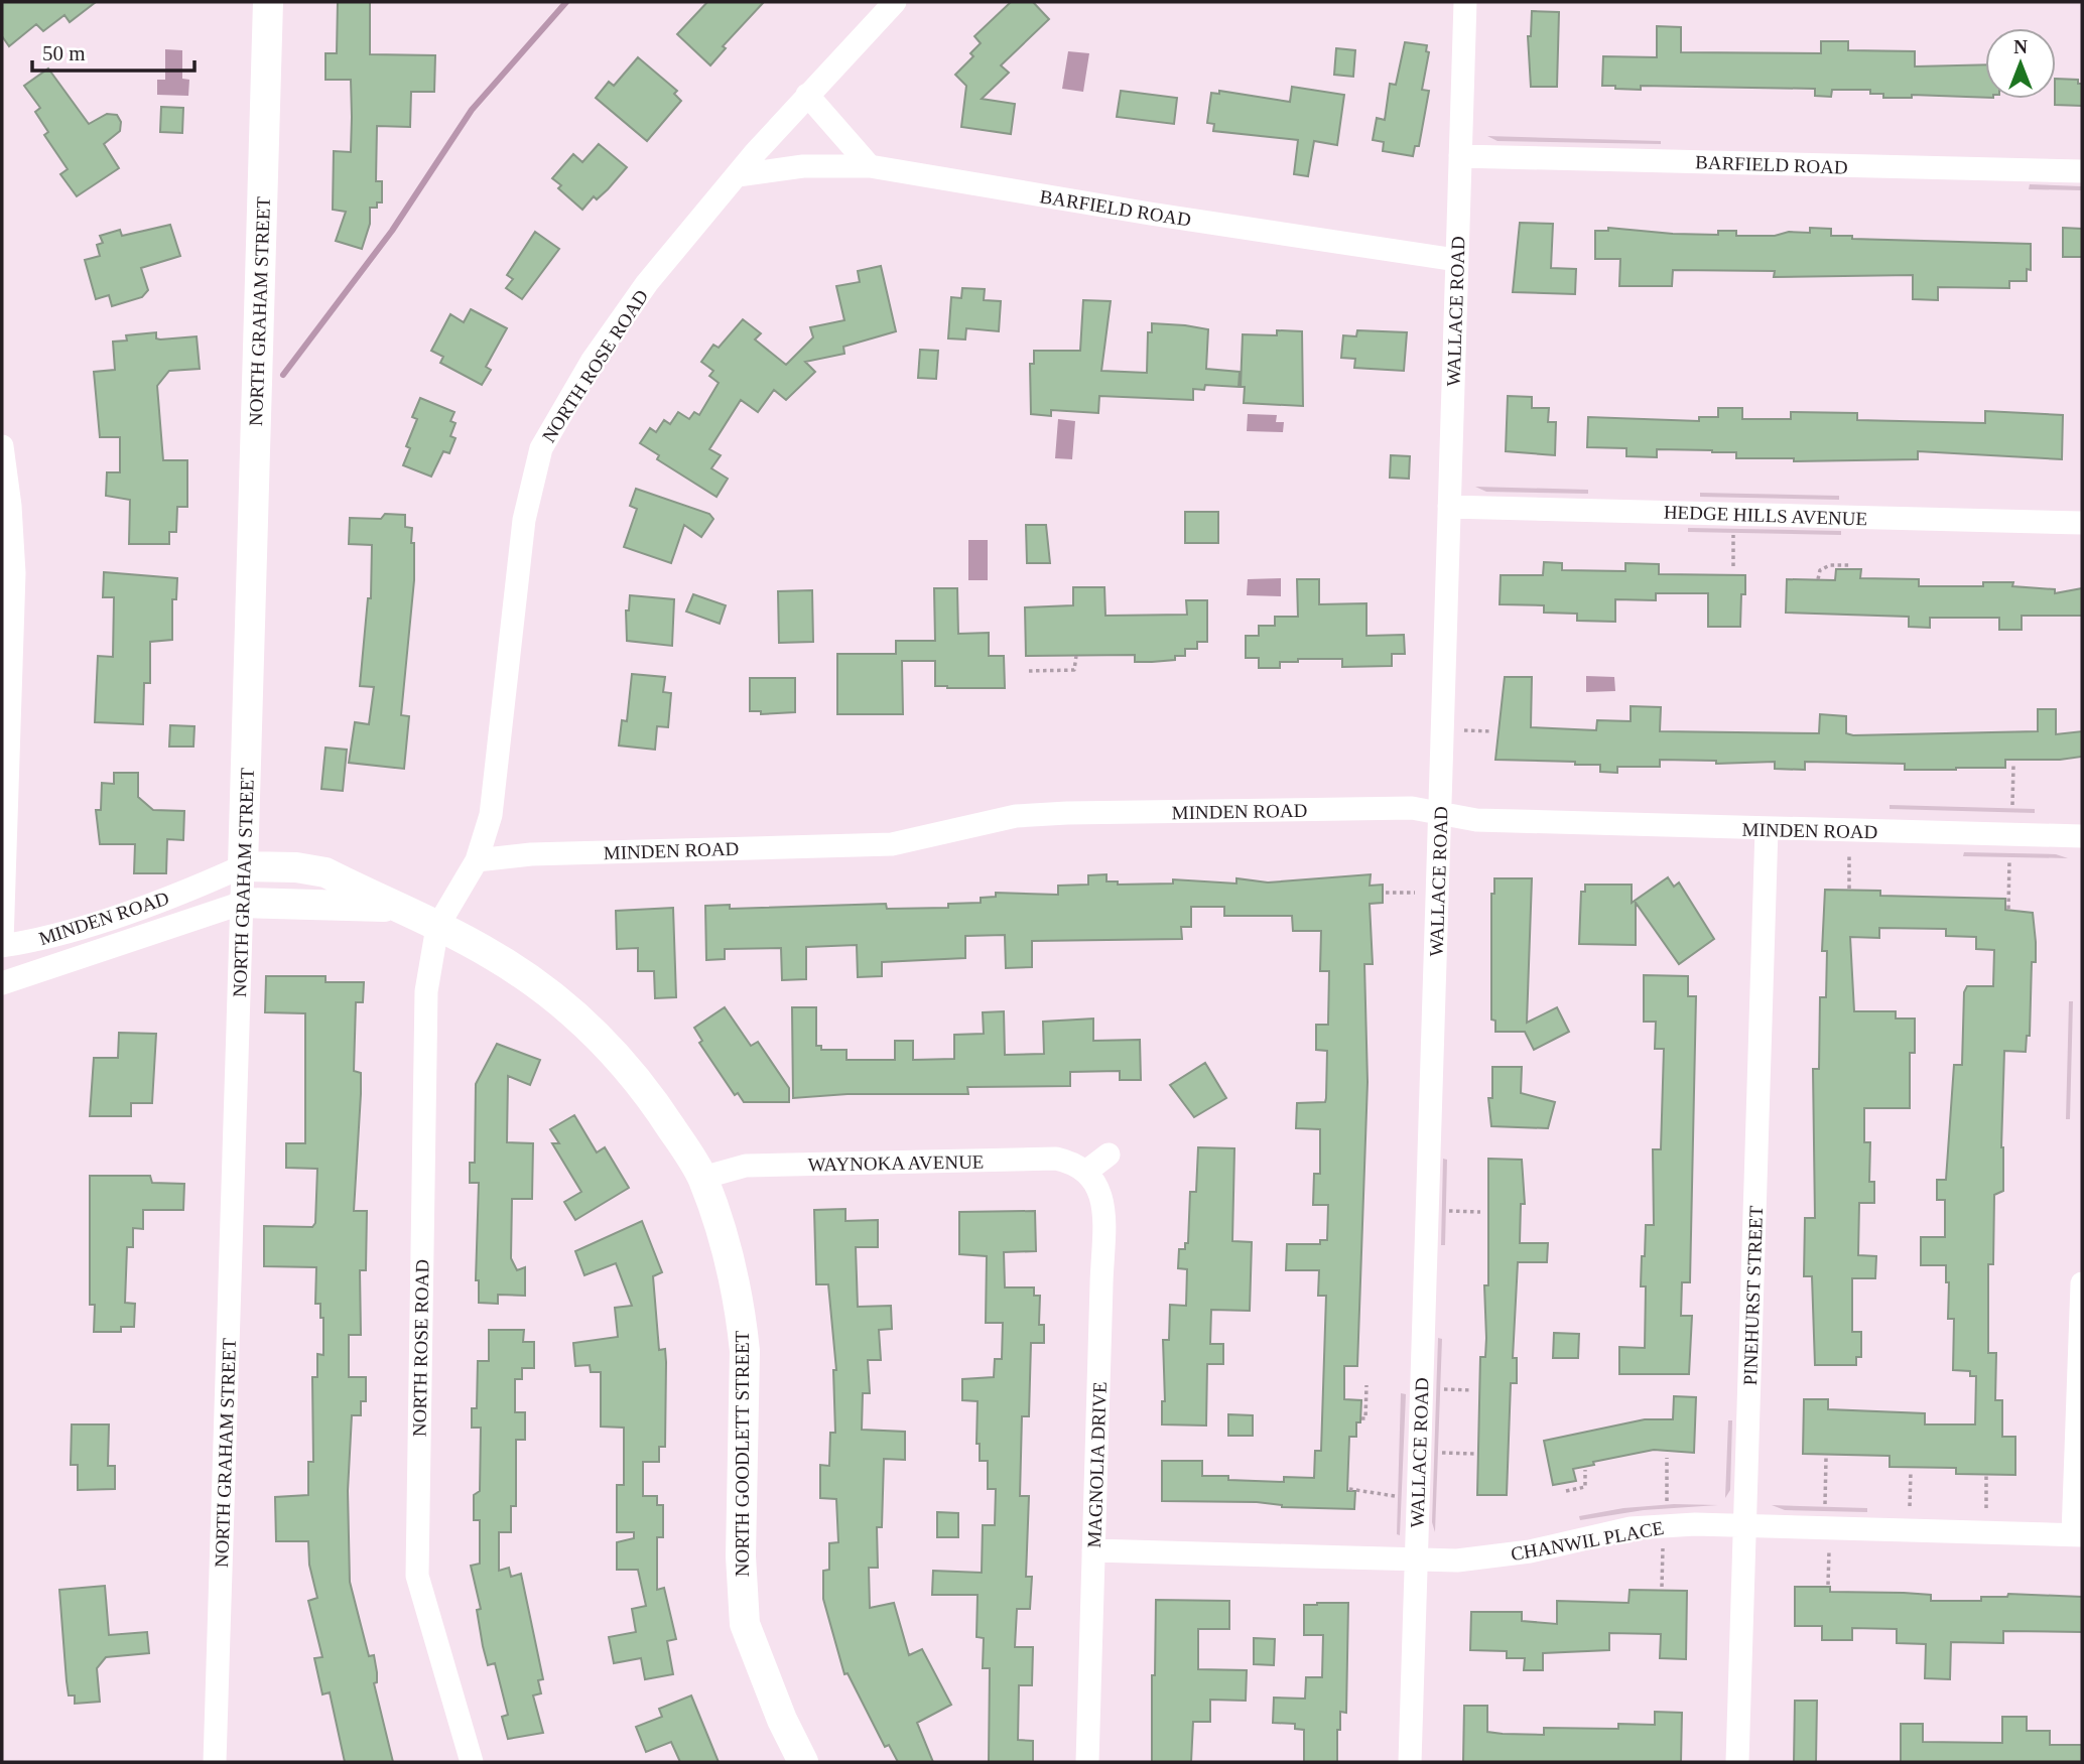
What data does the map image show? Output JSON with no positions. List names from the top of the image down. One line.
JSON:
{"streets":{"main road":["NORTH GRAHAM STREET","NORTH GOODLETT STREET"],"street":["BARFIELD ROAD","WALLACE ROAD","NORTH ROSE ROAD","HEDGE HILLS AVENUE","MINDEN ROAD","WAYNOKA AVENUE","PINEHURST STREET","MAGNOLIA DRIVE","CHANWIL PLACE"]},"crossings":[["BARFIELD ROAD","WALLACE ROAD"],["BARFIELD ROAD","NORTH ROSE ROAD"],["NORTH GRAHAM STREET","MINDEN ROAD"],["NORTH GRAHAM STREET","NORTH GOODLETT STREET"],["WALLACE ROAD","HEDGE HILLS AVENUE"],["WALLACE ROAD","MINDEN ROAD"],["WALLACE ROAD","CHANWIL PLACE"],["NORTH ROSE ROAD","MINDEN ROAD"],["NORTH ROSE ROAD","NORTH GOODLETT STREET"],["MINDEN ROAD","PINEHURST STREET"],["MINDEN ROAD","NORTH GOODLETT STREET"],["WAYNOKA AVENUE","NORTH GOODLETT STREET"],["WAYNOKA AVENUE","MAGNOLIA DRIVE"],["PINEHURST STREET","CHANWIL PLACE"],["MAGNOLIA DRIVE","CHANWIL PLACE"]],"scale_bar":"50 m","north":"top"}
